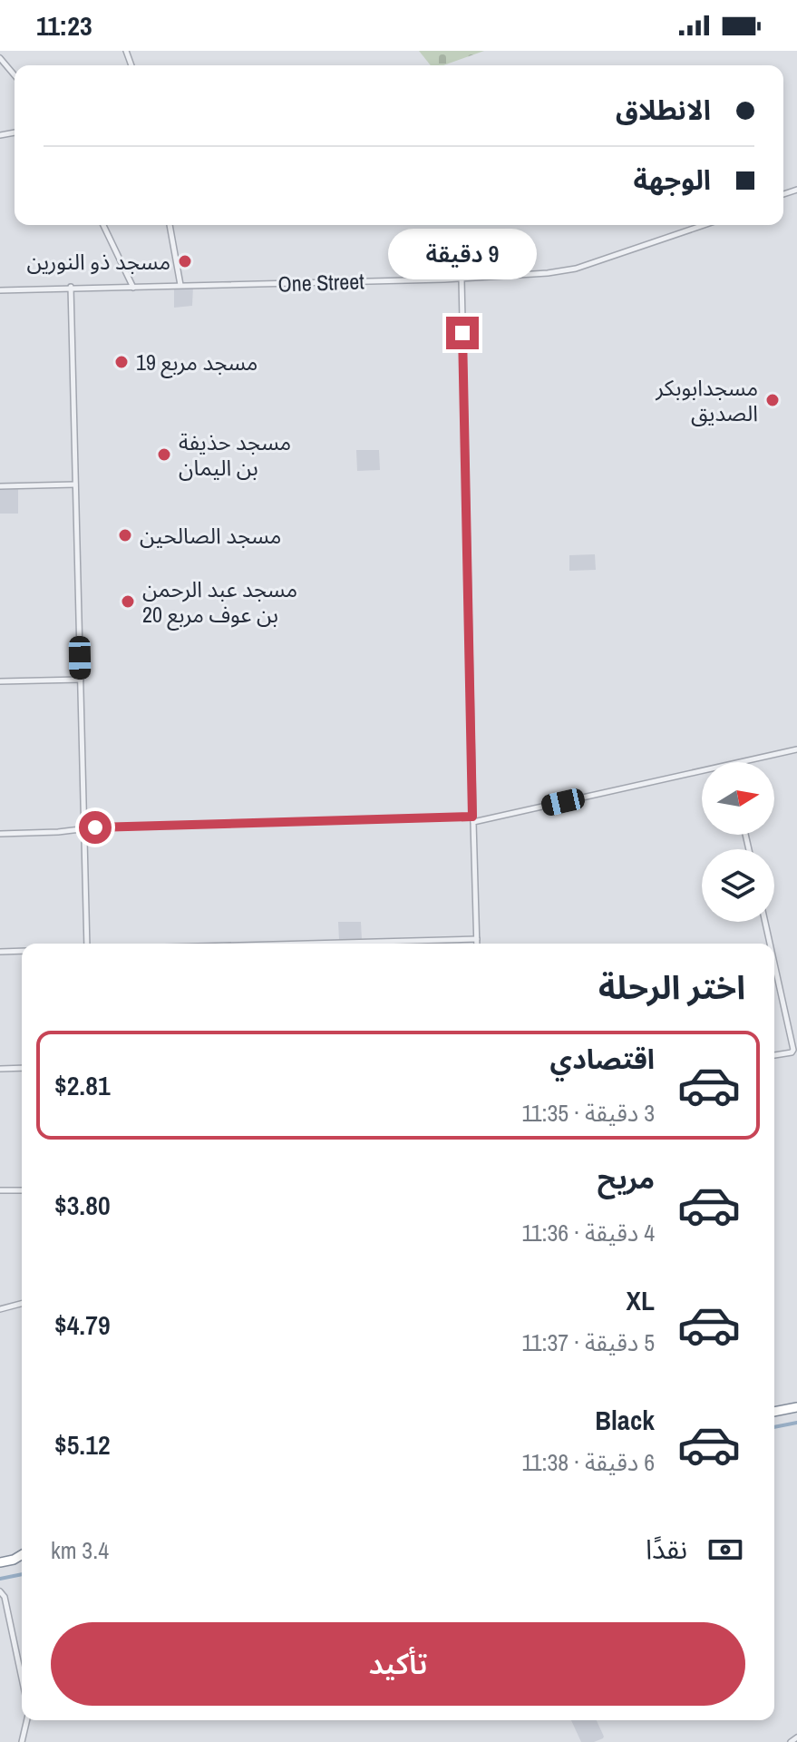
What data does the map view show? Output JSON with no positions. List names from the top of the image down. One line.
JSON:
{"streets":{"street":["One Street"]},"places":["مسجد ذو النورين","مسجد مربع 19","مسجدابوبكر الصديق","مسجد حذيفة بن اليمان","مسجد الصالحين","مسجد عبد الرحمن بن عوف مربع 20"],"north":"right","page":{"status":"11:23","banner":["الانطلاق","الوجهة"],"bubble":"9 دقيقة","heading":"اختر الرحلة","list":[{"name":"اقتصادي","note":"3 دقيقة · 11:35","value":"$2.81"},{"name":"مريح","note":"4 دقيقة · 11:36","value":"$3.80"},{"name":"XL","note":"5 دقيقة · 11:37","value":"$4.79"},{"name":"Black","note":"6 دقيقة · 11:38","value":"$5.12"}],"pay":["نقدًا","3.4 km"],"buttons":"تأكيد"}}
